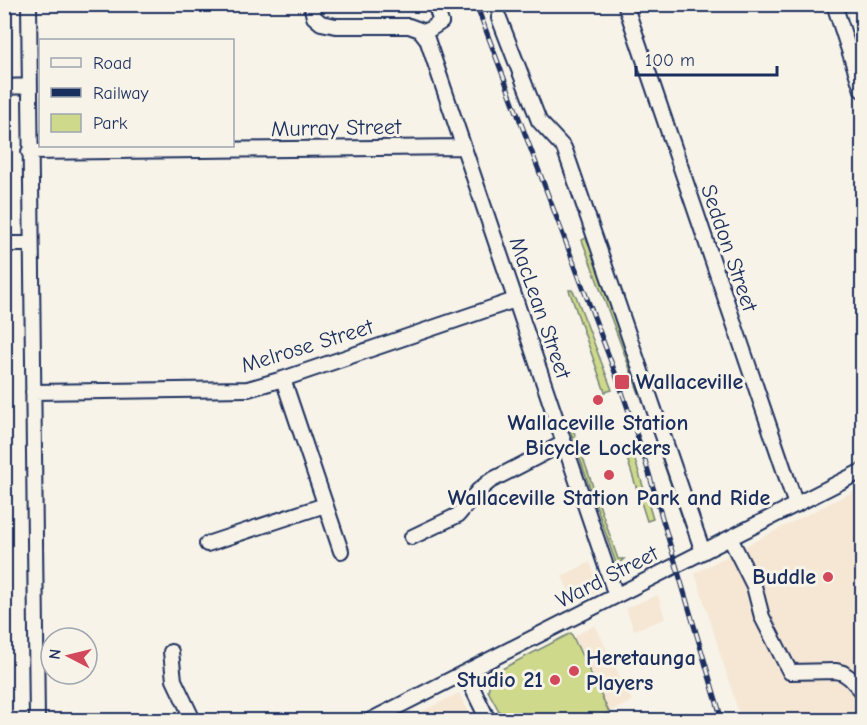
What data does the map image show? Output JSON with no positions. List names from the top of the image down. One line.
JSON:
{"streets":{"street":["Murray Street","Seddon Street","MacLean Street","Melrose Street","Ward Street"]},"crossings":[["Murray Street","MacLean Street"],["Seddon Street","Ward Street"],["MacLean Street","Melrose Street"],["MacLean Street","Ward Street"]],"places":{"transit":["Wallaceville"],"other":["Wallaceville Station Bicycle Lockers","Wallaceville Station Park and Ride","Buddle","Heretaunga Players","Studio 21"]},"legend":["Road","Railway","Park"],"scale_bar":"100 m","north":"left"}
